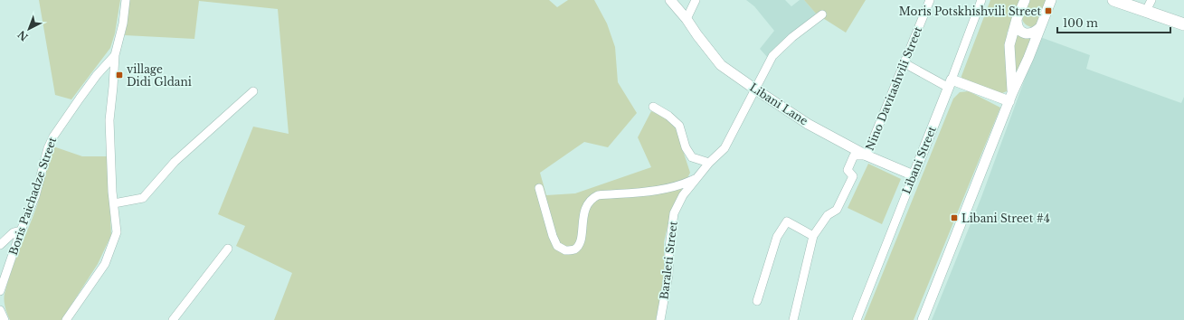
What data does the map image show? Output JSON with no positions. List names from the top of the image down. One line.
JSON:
{"streets":{"street":["Nino Davitashvili Street","Libani Lane","Libani Street","Boris Paichadze Street","Baraleti Street"]},"crossings":[["Nino Davitashvili Street","Libani Lane"],["Libani Lane","Libani Street"],["Libani Lane","Baraleti Street"]],"places":{"transit":["Moris Potskhishvili Street","village Didi Gldani","Libani Street #4"]},"scale_bar":"100 m","north":"bottom left"}
